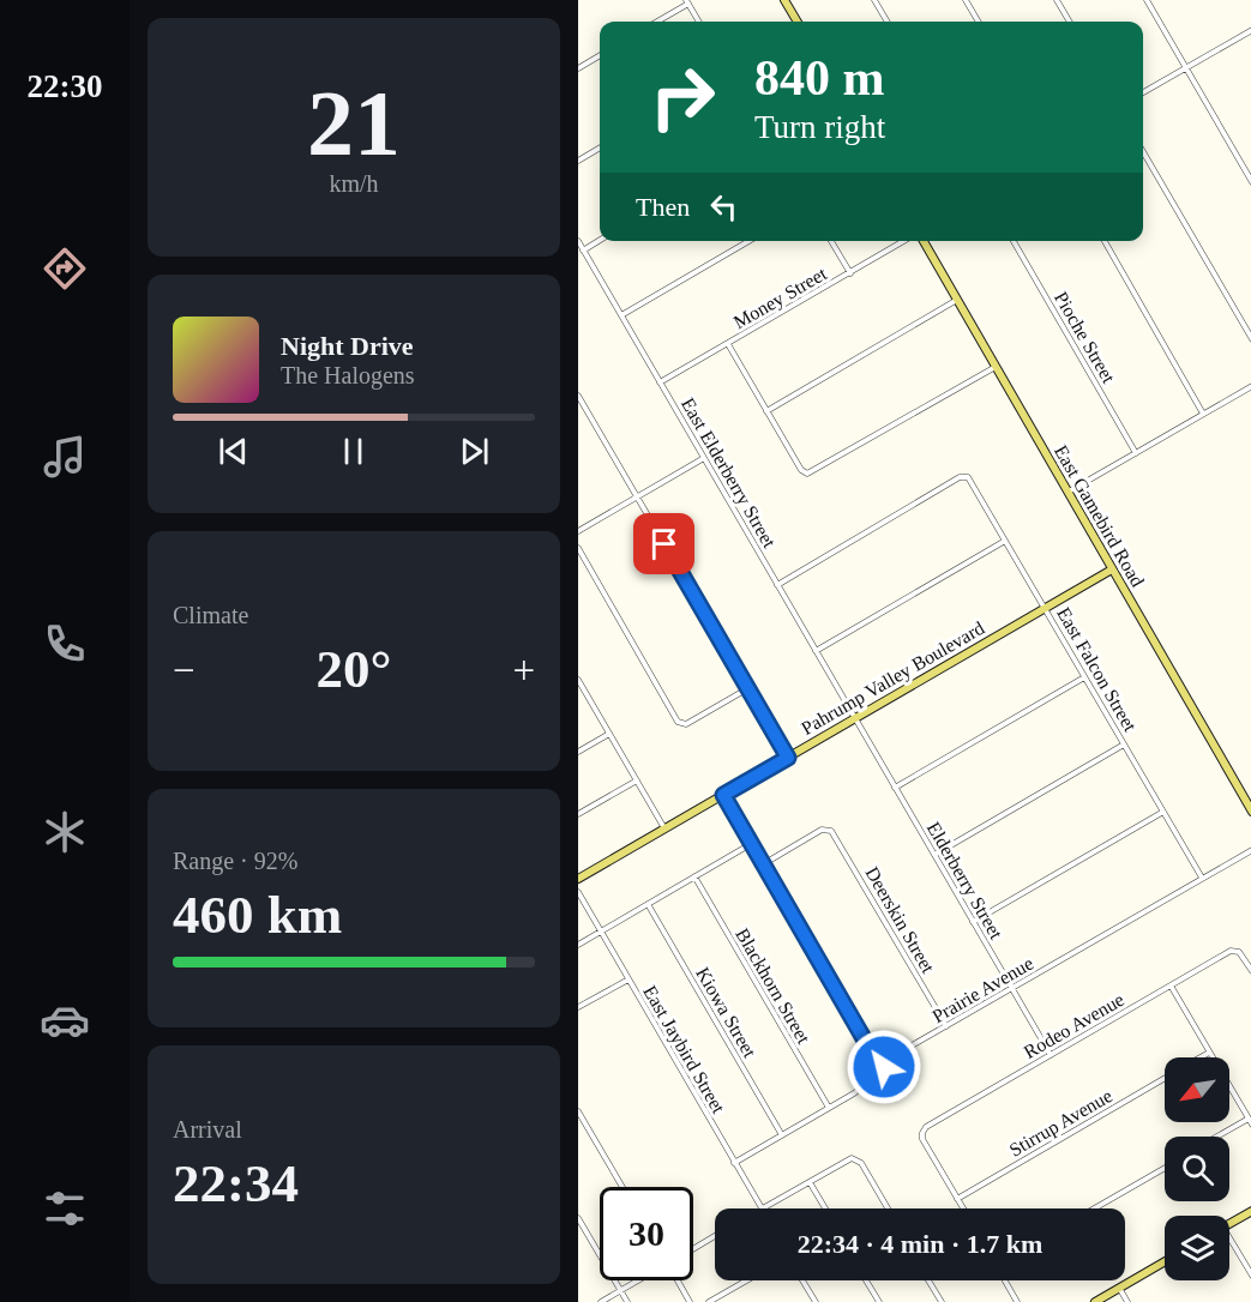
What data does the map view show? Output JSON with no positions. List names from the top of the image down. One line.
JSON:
{"streets":{"main road":["East Gamebird Road","Pahrump Valley Boulevard"],"street":["Money Street","Pioche Street","East Elderberry Street","East Falcon Street","Elderberry Street","Deerskin Street","Blackhorn Street","Prairie Avenue","Kiowa Street","Rodeo Avenue","East Jaybird Street","Stirrup Avenue"]},"crossings":[["Money Street","East Elderberry Street"],["East Elderberry Street","East Falcon Street"],["East Elderberry Street","Pahrump Valley Boulevard"],["East Elderberry Street","Elderberry Street"],["East Gamebird Road","Pahrump Valley Boulevard"],["East Falcon Street","Pahrump Valley Boulevard"],["East Falcon Street","Prairie Avenue"],["Pahrump Valley Boulevard","Elderberry Street"],["Elderberry Street","Prairie Avenue"],["Elderberry Street","Rodeo Avenue"],["Deerskin Street","Prairie Avenue"],["Blackhorn Street","Prairie Avenue"],["Prairie Avenue","Kiowa Street"],["Prairie Avenue","East Jaybird Street"],["Rodeo Avenue","Stirrup Avenue"]],"north":"bottom left","page":{"tabs":"22:30","tile":[["21","km/h"],"Climate",["Range · 92%","460 km"],["Arrival","22:34"]],"turn":["840 m","Turn right"],"then":"Then","song":["Night Drive","The Halogens"],"heat":["−","20°","+"],"limit":"30","trip":"22:34 · 4 min · 1.7 km"}}
